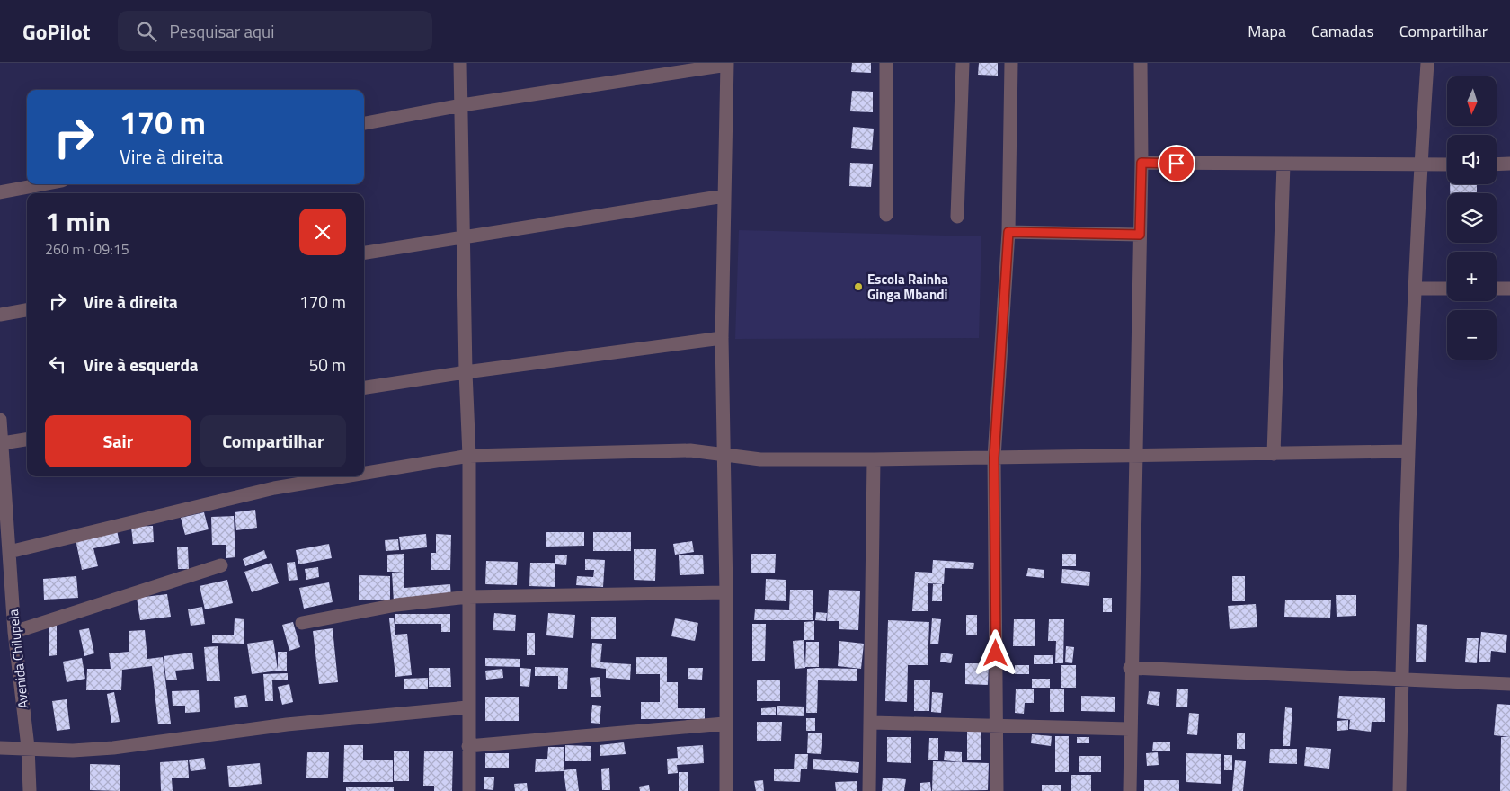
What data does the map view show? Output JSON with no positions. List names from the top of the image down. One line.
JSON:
{"streets":{"street":["Avenida Chilupela"]},"places":["Escola Rainha Ginga Mbandi"],"north":"bottom","page":{"header":"GoPilot","search":"Pesquisar aqui","nav":["Mapa","Camadas","Compartilhar"],"map_buttons":["+","−"],"turn":["170 m","Vire à direita"],"heading":["1 min","260 m · 09:15"],"list":[{"name":"Vire à direita","value":"170 m"},{"name":"Vire à esquerda","value":"50 m"}],"buttons":["Sair","Compartilhar"]}}
